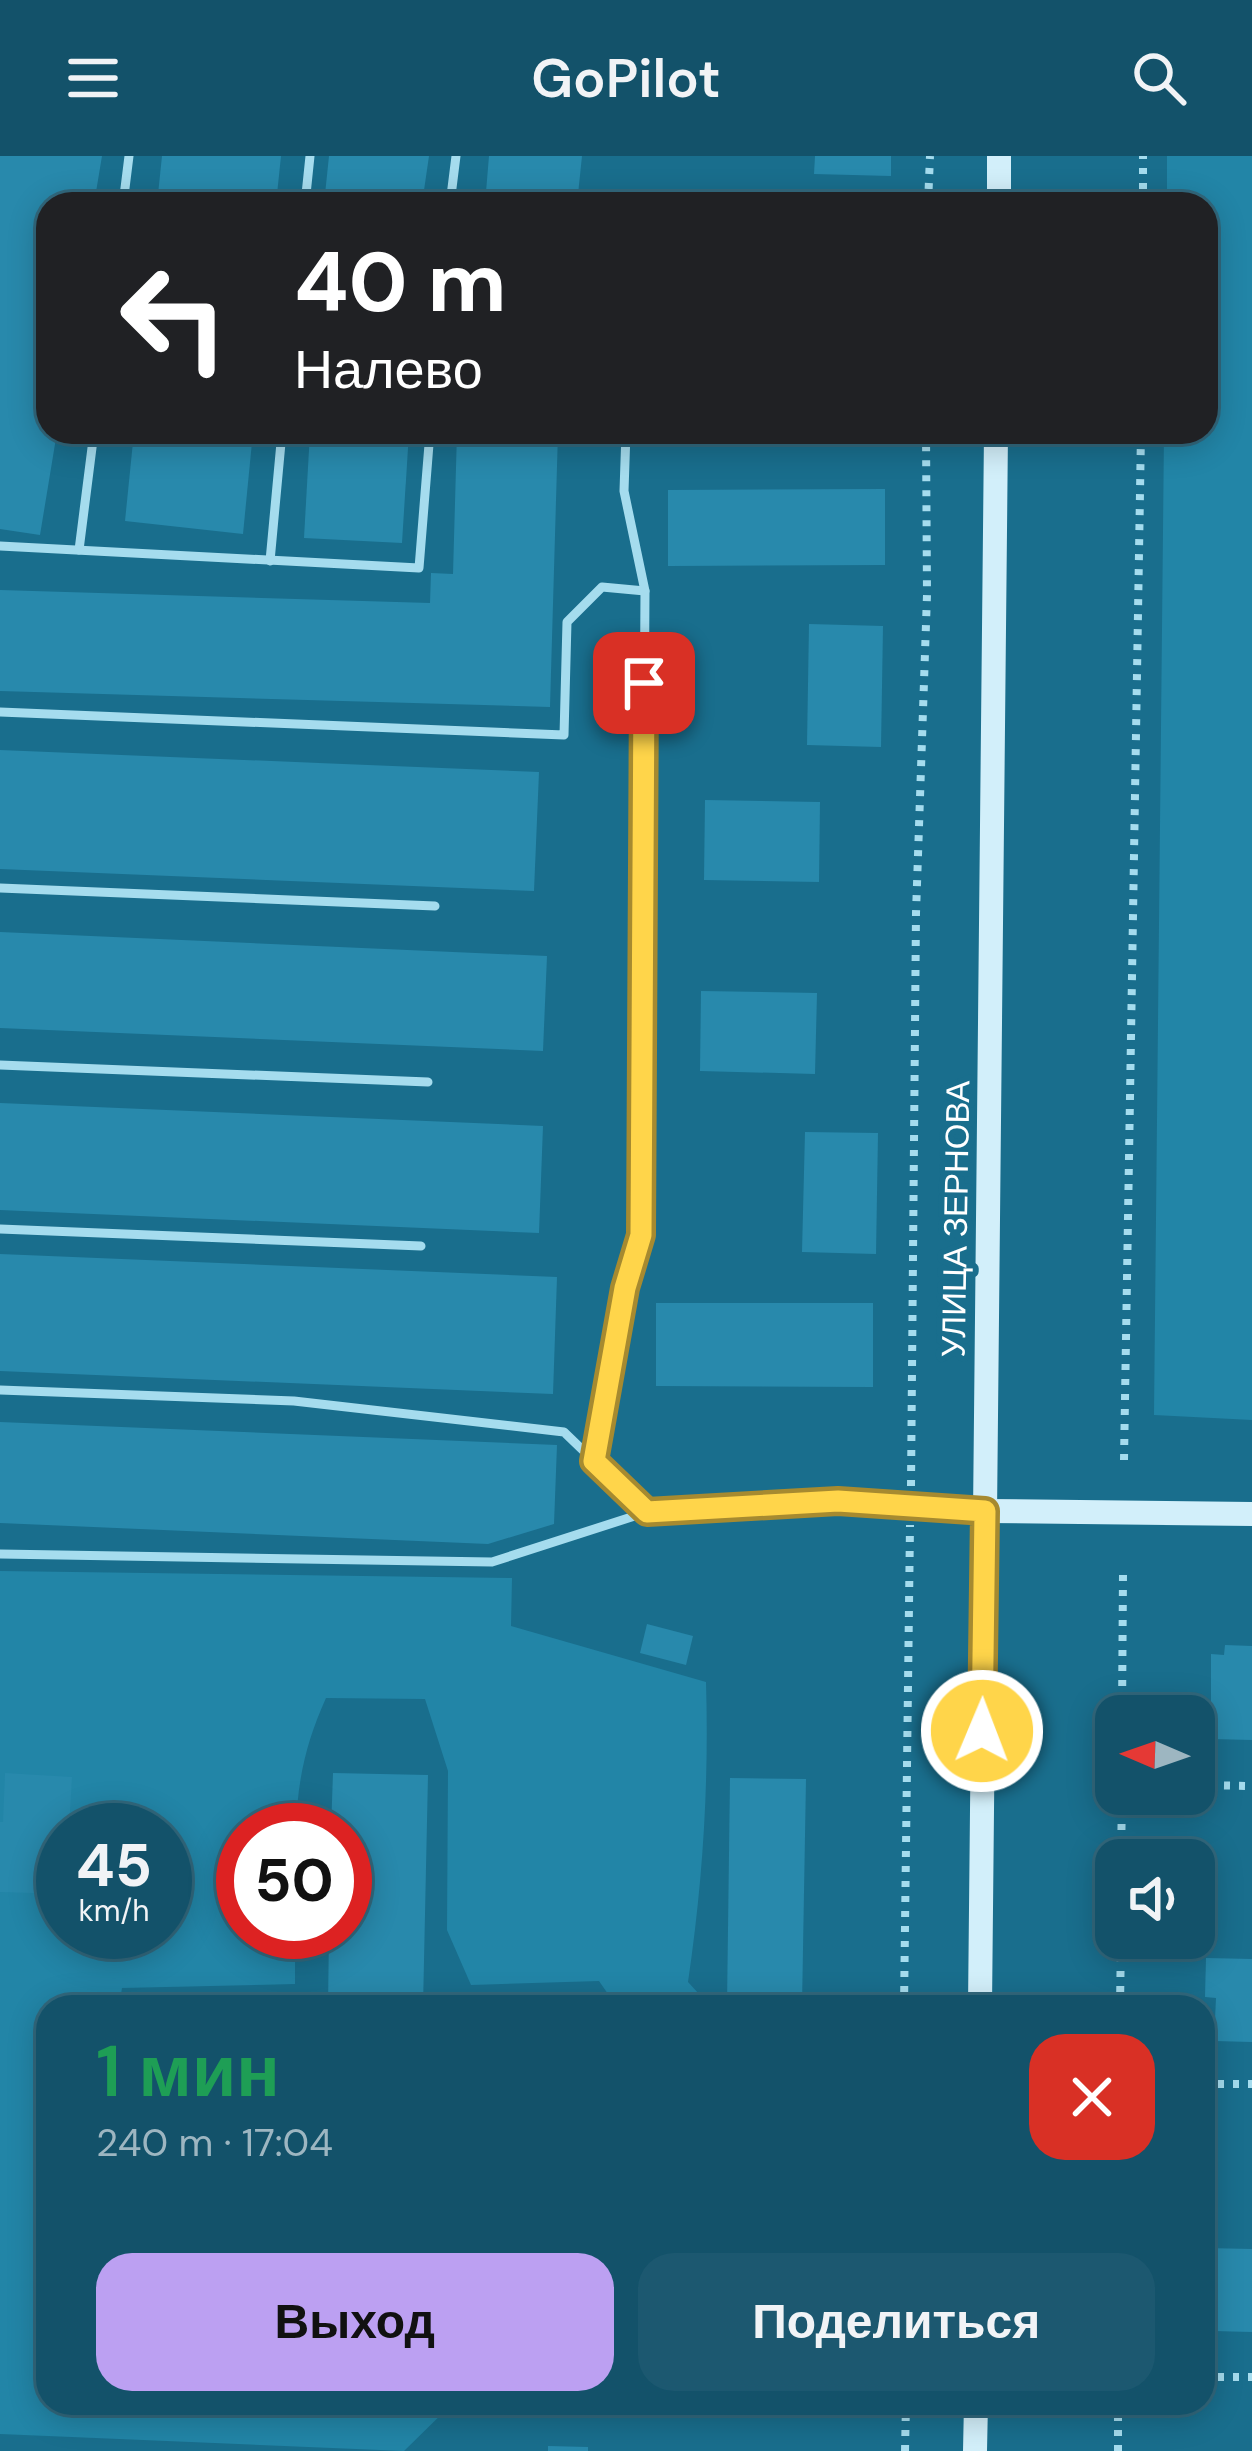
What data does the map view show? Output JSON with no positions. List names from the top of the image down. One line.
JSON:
{"streets":{"main road":["УЛИЦА ЗЕРНОВА"]},"north":"left","page":{"header":"GoPilot","turn":["40 m","Налево"],"speed":"45 km/h","limit":"50","heading":["1 мин","240 m · 17:04"],"buttons":["Выход","Поделиться"]}}
